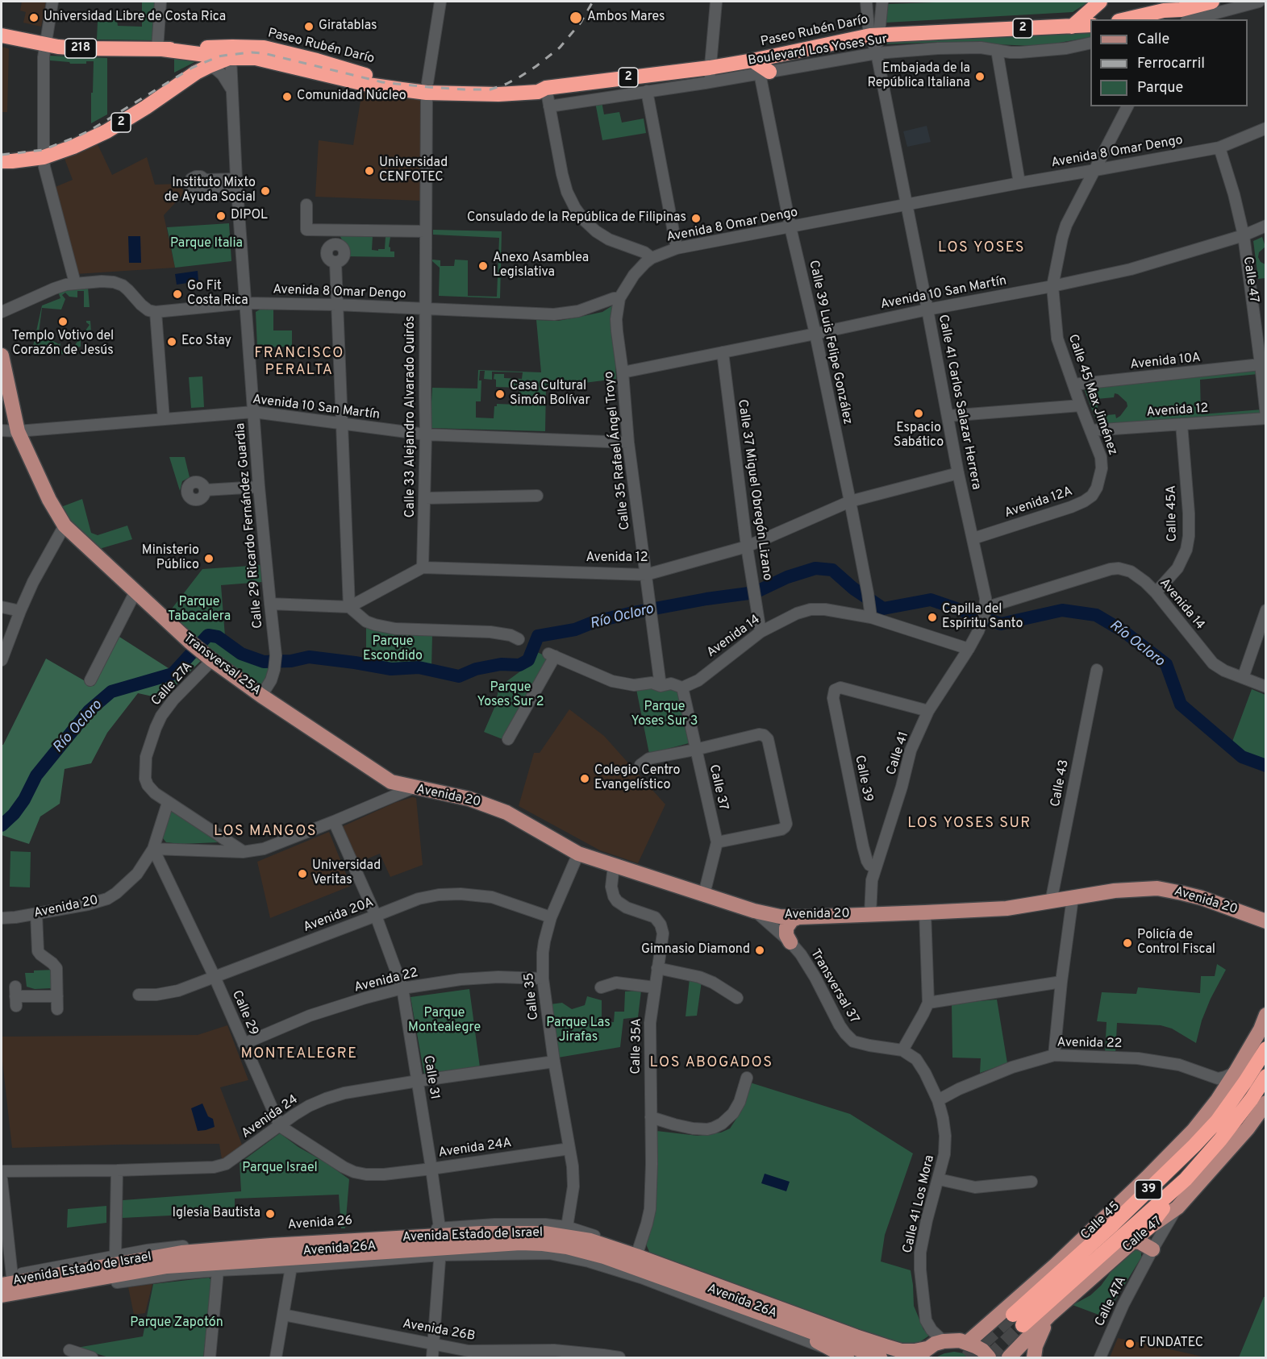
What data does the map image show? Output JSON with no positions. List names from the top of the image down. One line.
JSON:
{"streets":{"highway":["2","Paseo Rubén Darío","218","39"],"main road":["Calle 47","Transversal 25A","Avenida 20","Calle 45","Avenida Estado de Israel"],"street":["Boulevard Los Yoses Sur","Avenida 8 Omar Dengo","Avenida 10 San Martín","Calle 39 Luis Felipe González","Avenida 10A","Calle 45 Max Jiménez","Calle 41 Carlos Salazar Herrera","Avenida 12","Calle 33 Alejandro Alvarado Quirós","Calle 35 Rafael Ángel Troyo","Calle 37 Miguel Obregón Lizano","Avenida 12A","Calle 45A","Calle 29 Ricardo Fernández Guardia","Avenida 14","Calle 27A","Calle 41","Calle 39","Calle 43","Calle 37","Avenida 20A","Avenida 22","Transversal 37","Calle 35","Calle 29","Calle 35A","Calle 31","Avenida 24","Avenida 24A","Calle 41 Los Mora","Avenida 26","Avenida 26A","Calle 47A","Avenida 26B"]},"crossings":[["2","Paseo Rubén Darío"],["2","Calle 29 Ricardo Fernández Guardia"],["Paseo Rubén Darío","Boulevard Los Yoses Sur"],["Paseo Rubén Darío","Calle 39 Luis Felipe González"],["Paseo Rubén Darío","Calle 33 Alejandro Alvarado Quirós"],["Paseo Rubén Darío","Calle 29 Ricardo Fernández Guardia"],["Boulevard Los Yoses Sur","Calle 39 Luis Felipe González"],["Boulevard Los Yoses Sur","Calle 41 Carlos Salazar Herrera"],["Avenida 8 Omar Dengo","Calle 47"],["Avenida 8 Omar Dengo","Calle 39 Luis Felipe González"],["Avenida 8 Omar Dengo","Calle 45 Max Jiménez"],["Avenida 8 Omar Dengo","Calle 41 Carlos Salazar Herrera"],["Avenida 8 Omar Dengo","Calle 33 Alejandro Alvarado Quirós"],["Avenida 8 Omar Dengo","Calle 35 Rafael Ángel Troyo"],["Avenida 8 Omar Dengo","Calle 29 Ricardo Fernández Guardia"],["Calle 47","Avenida 10 San Martín"],["Calle 47","Avenida 10A"],["Calle 47","Avenida 12"],["Calle 47","Calle 47A"],["Avenida 10 San Martín","Calle 39 Luis Felipe González"],["Avenida 10 San Martín","Calle 45 Max Jiménez"],["Avenida 10 San Martín","Calle 41 Carlos Salazar Herrera"],["Avenida 10 San Martín","Calle 33 Alejandro Alvarado Quirós"],["Avenida 10 San Martín","Calle 35 Rafael Ángel Troyo"],["Avenida 10 San Martín","Calle 37 Miguel Obregón Lizano"],["Avenida 10 San Martín","Calle 29 Ricardo Fernández Guardia"],["Avenida 10 San Martín","Transversal 25A"],["Calle 39 Luis Felipe González","Avenida 12"],["Calle 39 Luis Felipe González","Avenida 14"],["Avenida 10A","Calle 45 Max Jiménez"],["Calle 45 Max Jiménez","Avenida 12"],["Calle 45 Max Jiménez","Avenida 12A"],["Calle 41 Carlos Salazar Herrera","Avenida 12"],["Calle 41 Carlos Salazar Herrera","Avenida 12A"],["Calle 41 Carlos Salazar Herrera","Avenida 14"],["Calle 41 Carlos Salazar Herrera","Calle 41"],["Avenida 12","Calle 33 Alejandro Alvarado Quirós"],["Avenida 12","Calle 35 Rafael Ángel Troyo"],["Avenida 12","Calle 37 Miguel Obregón Lizano"],["Avenida 12","Calle 45A"],["Calle 37 Miguel Obregón Lizano","Avenida 14"],["Calle 45A","Avenida 14"],["Calle 29 Ricardo Fernández Guardia","Transversal 25A"],["Avenida 14","Calle 41"],["Avenida 14","Calle 37"],["Transversal 25A","Calle 27A"],["Transversal 25A","Avenida 20"],["Calle 27A","Avenida 20"],["Calle 41","Calle 39"],["Calle 41","Avenida 20"],["Calle 43","Avenida 20"],["Calle 37","Avenida 20"],["Avenida 20","Transversal 37"],["Avenida 20","Calle 35"],["Avenida 20","Calle 29"],["Avenida 20","Calle 35A"],["Avenida 20","Calle 31"],["Avenida 20A","Calle 35"],["Avenida 20A","Calle 29"],["Avenida 20A","Calle 31"],["Avenida 22","Calle 35"],["Avenida 22","Calle 29"],["Avenida 22","Calle 31"],["Avenida 22","Calle 41 Los Mora"],["Avenida 22","Calle 45"],["Transversal 37","Calle 41 Los Mora"],["Calle 35","Avenida 24"],["Calle 35","Avenida 24A"],["Calle 35","Avenida 26"],["Calle 29","Avenida 24"],["Calle 29","Avenida 24A"],["Calle 35A","Avenida 26"],["Calle 35A","Avenida Estado de Israel"],["Calle 31","Avenida 24"],["Calle 31","Avenida 24A"],["Calle 31","Avenida 26"],["Calle 31","Avenida Estado de Israel"],["Calle 31","Avenida 26A"],["Calle 31","Avenida 26B"],["Avenida 24","Avenida 24A"],["Calle 41 Los Mora","Avenida Estado de Israel"],["Avenida 26","Avenida Estado de Israel"],["Avenida 26","Avenida 26A"],["Avenida Estado de Israel","Avenida 26A"]],"districts":["LOS YOSES","FRANCISCO PERALTA","LOS YOSES SUR","LOS MANGOS","MONTEALEGRE","LOS ABOGADOS"],"water":["Río Ocloro"],"parks":["Parque Italia","Parque Tabacalera","Parque Escondido","Parque Yoses Sur 2","Parque Yoses Sur 3","Parque Montealegre","Parque Las Jirafas","Parque Israel","Parque Zapotón"],"places":["Universidad Libre de Costa Rica","Ambos Mares","Giratablas","Embajada de la República Italiana","Comunidad Núcleo","Universidad CENFOTEC","Instituto Mixto de Ayuda Social","DIPOL","Consulado de la República de Filipinas","Anexo Asamblea Legislativa","Go Fit Costa Rica","Templo Votivo del Corazón de Jesús","Eco Stay","Casa Cultural Simón Bolívar","Espacio Sabático","Ministerio Público","Capilla del Espíritu Santo","Colegio Centro Evangelístico","Universidad Veritas","Policía de Control Fiscal","Gimnasio Diamond","Iglesia Bautista","FUNDATEC"],"legend":["Calle","Ferrocarril","Parque"]}
